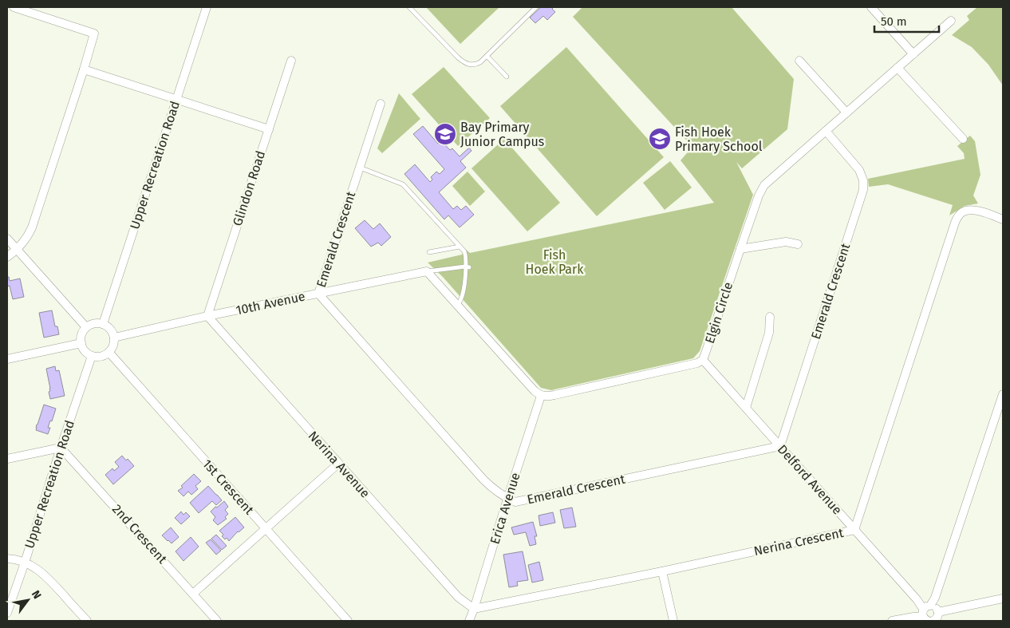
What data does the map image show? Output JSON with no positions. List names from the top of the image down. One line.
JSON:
{"streets":{"street":["Upper Recreation Road","Glindon Road","Emerald Crescent","10th Avenue","Elgin Circle","Nerina Avenue","Delford Avenue","1st Crescent","Erica Avenue","2nd Crescent","Nerina Crescent"]},"crossings":[["Upper Recreation Road","10th Avenue"],["Upper Recreation Road","1st Crescent"],["Upper Recreation Road","2nd Crescent"],["Glindon Road","10th Avenue"],["Glindon Road","Nerina Avenue"],["Emerald Crescent","10th Avenue"],["Emerald Crescent","Elgin Circle"],["Emerald Crescent","Delford Avenue"],["Emerald Crescent","Erica Avenue"],["10th Avenue","Nerina Avenue"],["10th Avenue","1st Crescent"],["Elgin Circle","Delford Avenue"],["Elgin Circle","Erica Avenue"],["Nerina Avenue","Erica Avenue"],["Nerina Avenue","Nerina Crescent"],["Delford Avenue","Nerina Crescent"],["Erica Avenue","Nerina Crescent"]],"parks":["Fish Hoek Park"],"places":{"school or university":["Bay Primary Junior Campus","Fish Hoek Primary School"]},"scale_bar":"50 m","north":"top right"}
